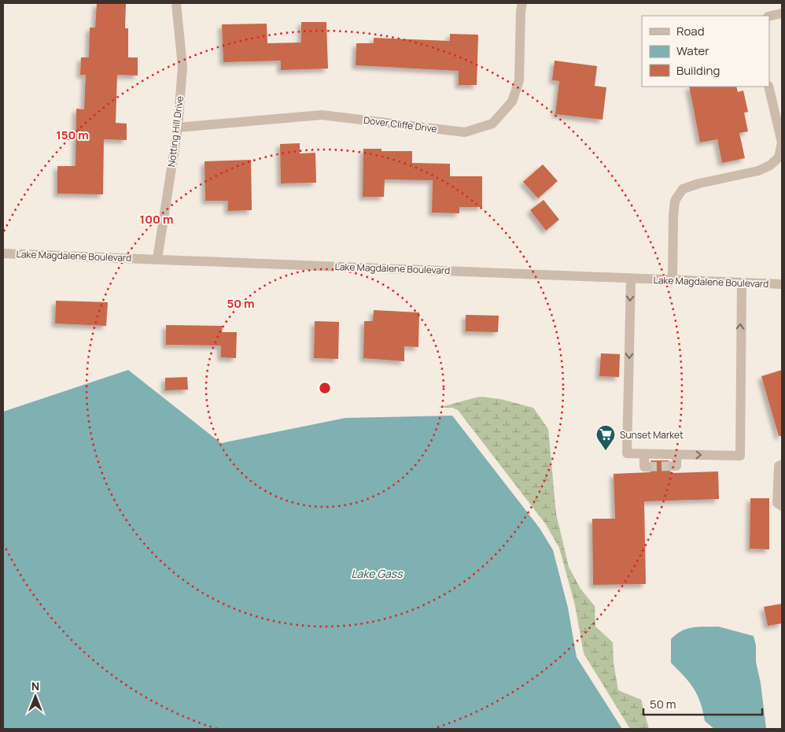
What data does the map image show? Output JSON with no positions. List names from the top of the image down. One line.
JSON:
{"streets":{"street":["Dover Cliffe Drive","Notting Hill Drive","Lake Magdalene Boulevard"]},"crossings":[["Dover Cliffe Drive","Notting Hill Drive"],["Notting Hill Drive","Lake Magdalene Boulevard"]],"water":["Lake Gass"],"places":{"supermarket":["Sunset Market"]},"legend":["Road","Water","Building"],"scale_bar":"50 m","north":"top","rings":["150 m","100 m","50 m"]}
